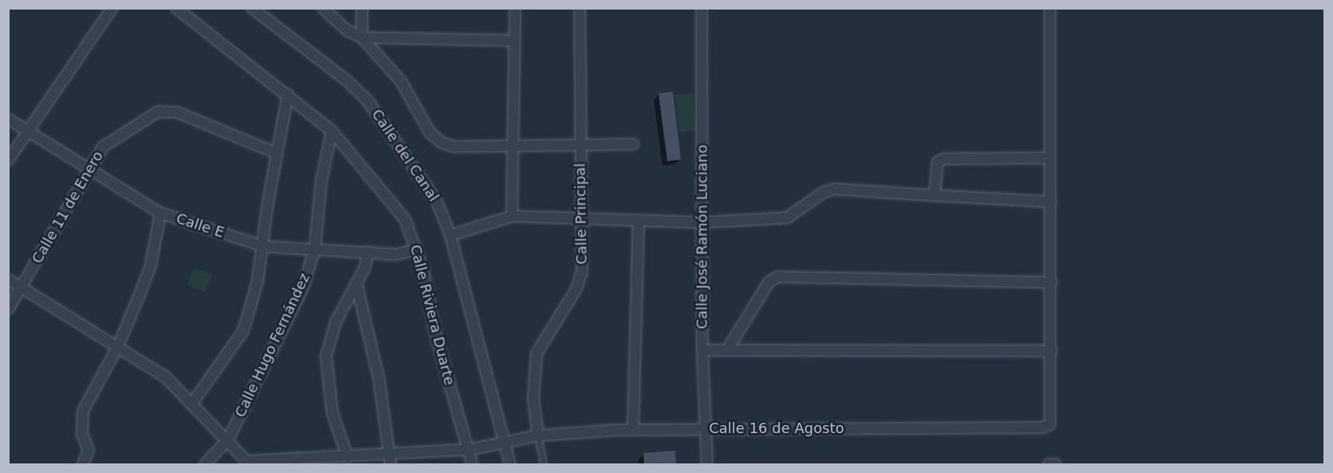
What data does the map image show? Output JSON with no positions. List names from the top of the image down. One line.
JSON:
{"streets":{"street":["Calle del Canal","Calle 11 de Enero","Calle Principal","Calle E","Calle José Ramón Luciano","Calle Riviera Duarte","Calle Hugo Fernández","Calle 16 de Agosto"]},"crossings":[["Calle del Canal","Calle 16 de Agosto"],["Calle 11 de Enero","Calle E"],["Calle Principal","Calle 16 de Agosto"],["Calle E","Calle Riviera Duarte"],["Calle E","Calle Hugo Fernández"],["Calle José Ramón Luciano","Calle 16 de Agosto"],["Calle Riviera Duarte","Calle Hugo Fernández"],["Calle Riviera Duarte","Calle 16 de Agosto"]]}
